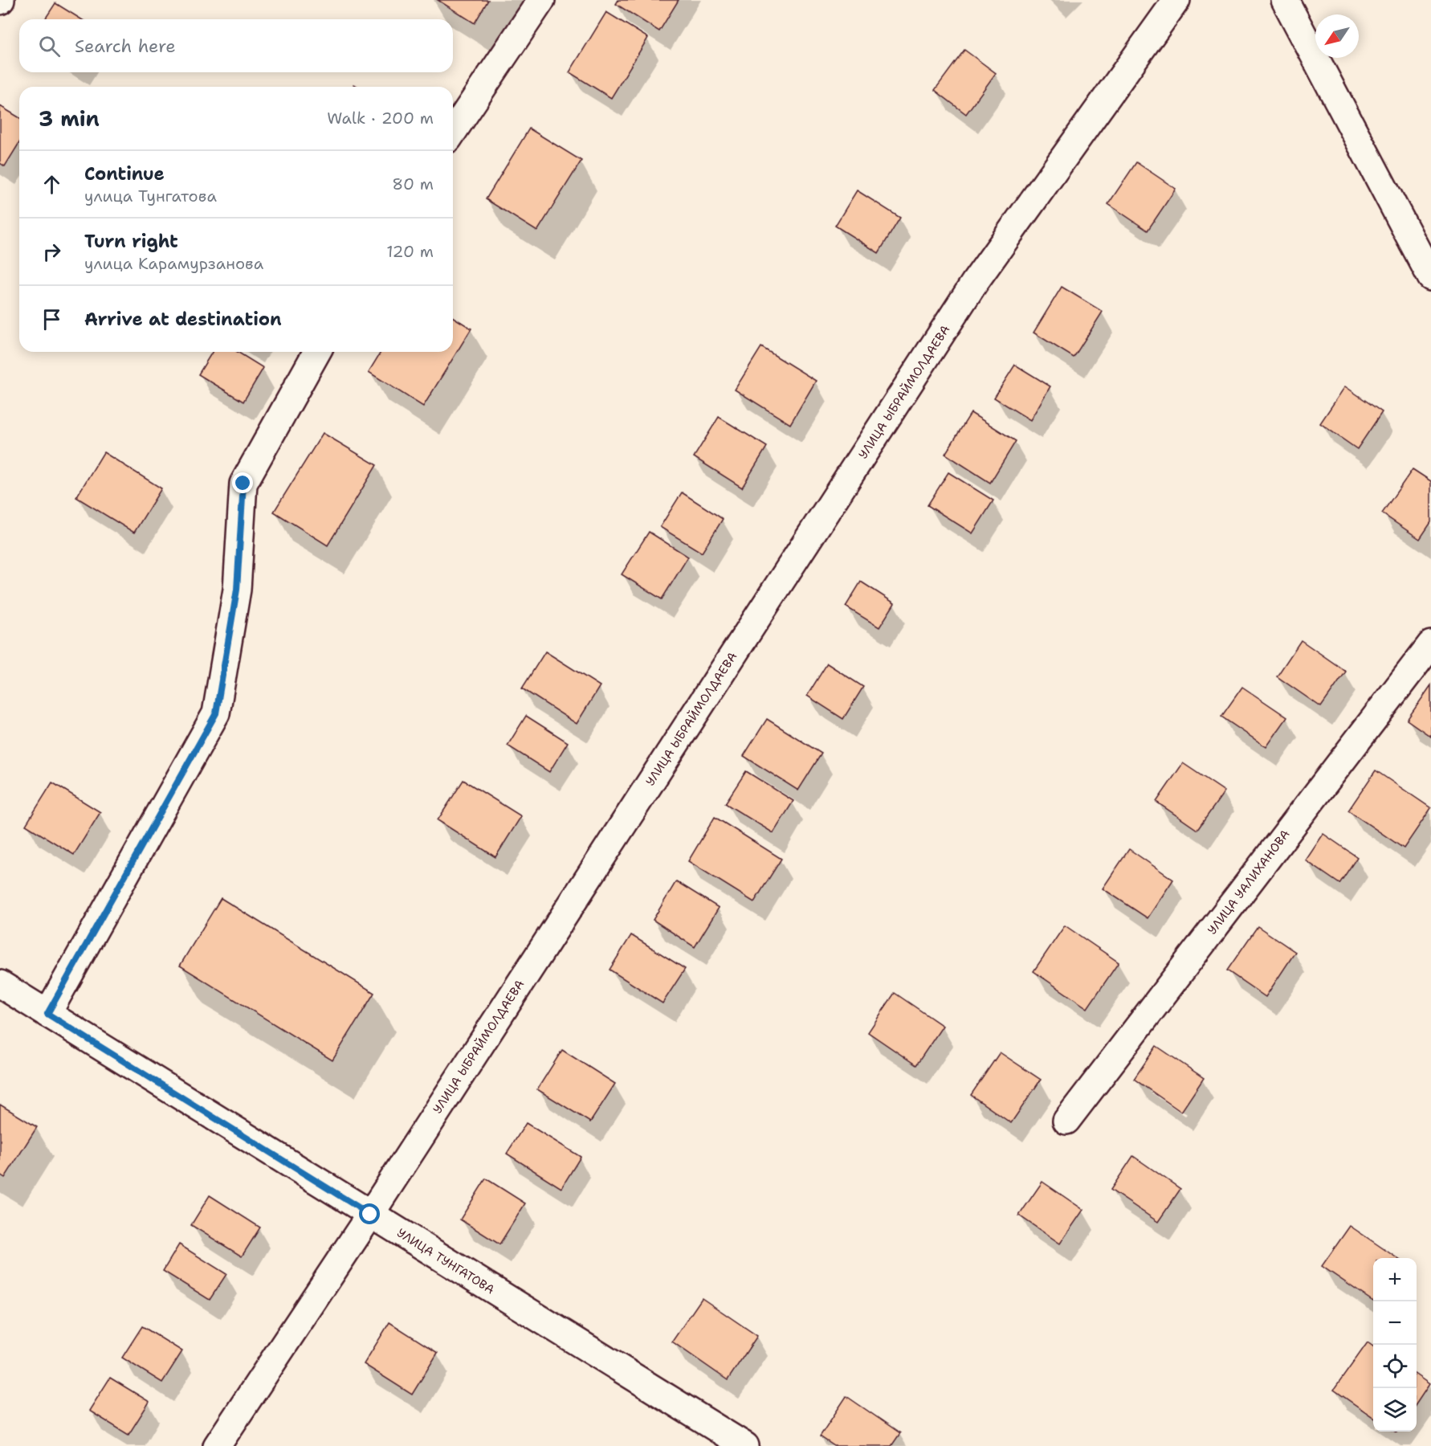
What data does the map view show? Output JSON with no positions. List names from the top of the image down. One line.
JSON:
{"streets":{"street":["УЛИЦА ЫБРАЙМОЛДАЕВА","УЛИЦА УАЛИХАНОВА","УЛИЦА ТУНГАТОВА"]},"crossings":[["УЛИЦА ЫБРАЙМОЛДАЕВА","УЛИЦА ТУНГАТОВА"]],"north":"bottom left","page":{"search":"Search here","heading":["3 min","Walk · 200 m"],"list":[["Continue","улица Тунгатова","80 m"],["Turn right","улица Карамурзанова","120 m"],"Arrive at destination"],"map_buttons":["+","−"]}}
